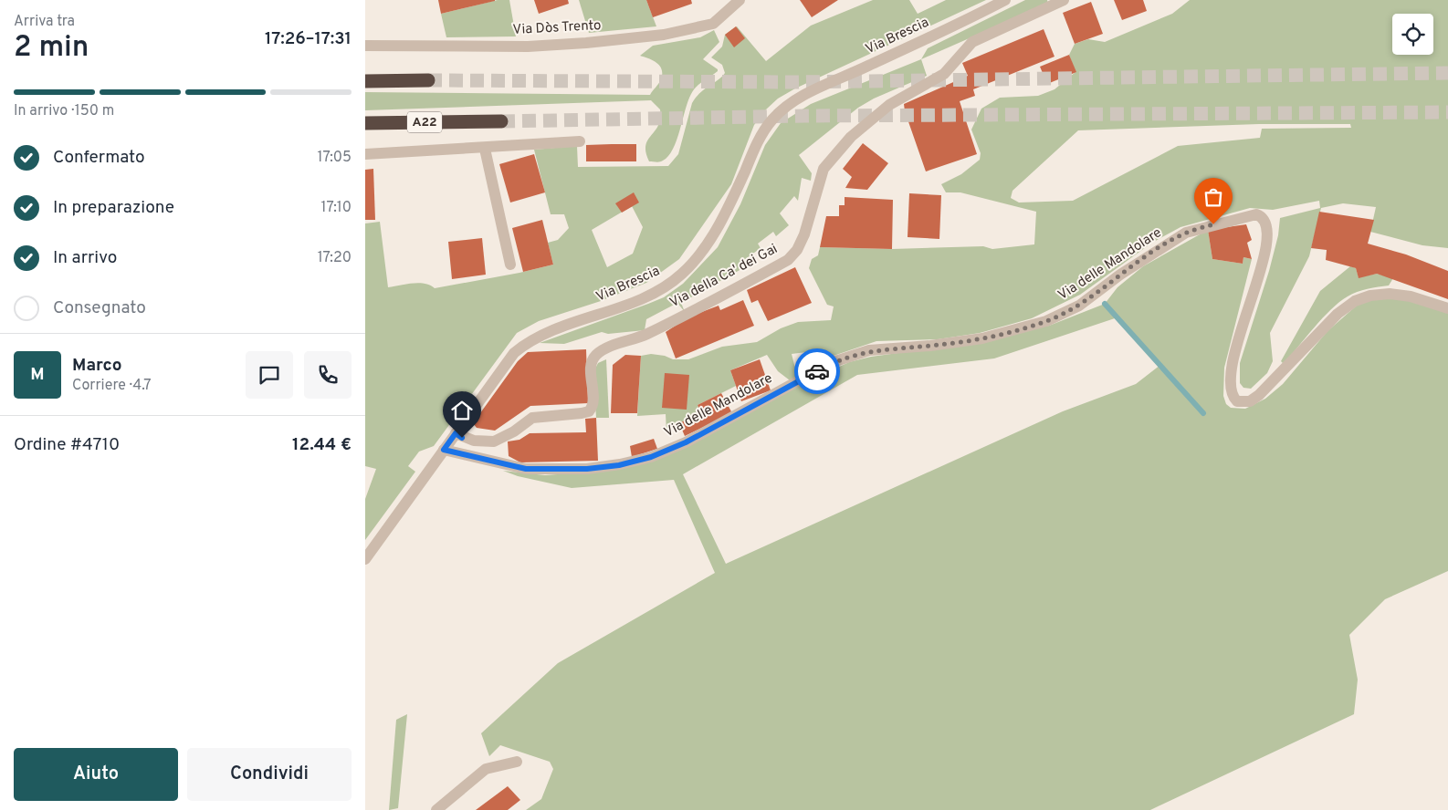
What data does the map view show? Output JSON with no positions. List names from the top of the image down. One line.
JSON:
{"streets":{"highway":["A22"],"street":["Via Dòs Trento","Via Brescia","Via delle Mandolare","Via della Ca' dei Gai"]},"crossings":[["Via Brescia","Via delle Mandolare"],["Via Brescia","Via della Ca' dei Gai"]],"page":{"heading":["2 min","Arriva tra","17:26–17:31"],"panel":["Marco","Corriere · 4.7","Ordine #4710","12.44 €"],"bar":"In arrivo · 150 m","list":[["Confermato","17:05"],["In preparazione","17:10"],["In arrivo","17:20"],"Consegnato"],"round":"M","buttons":["Aiuto","Condividi"]}}
